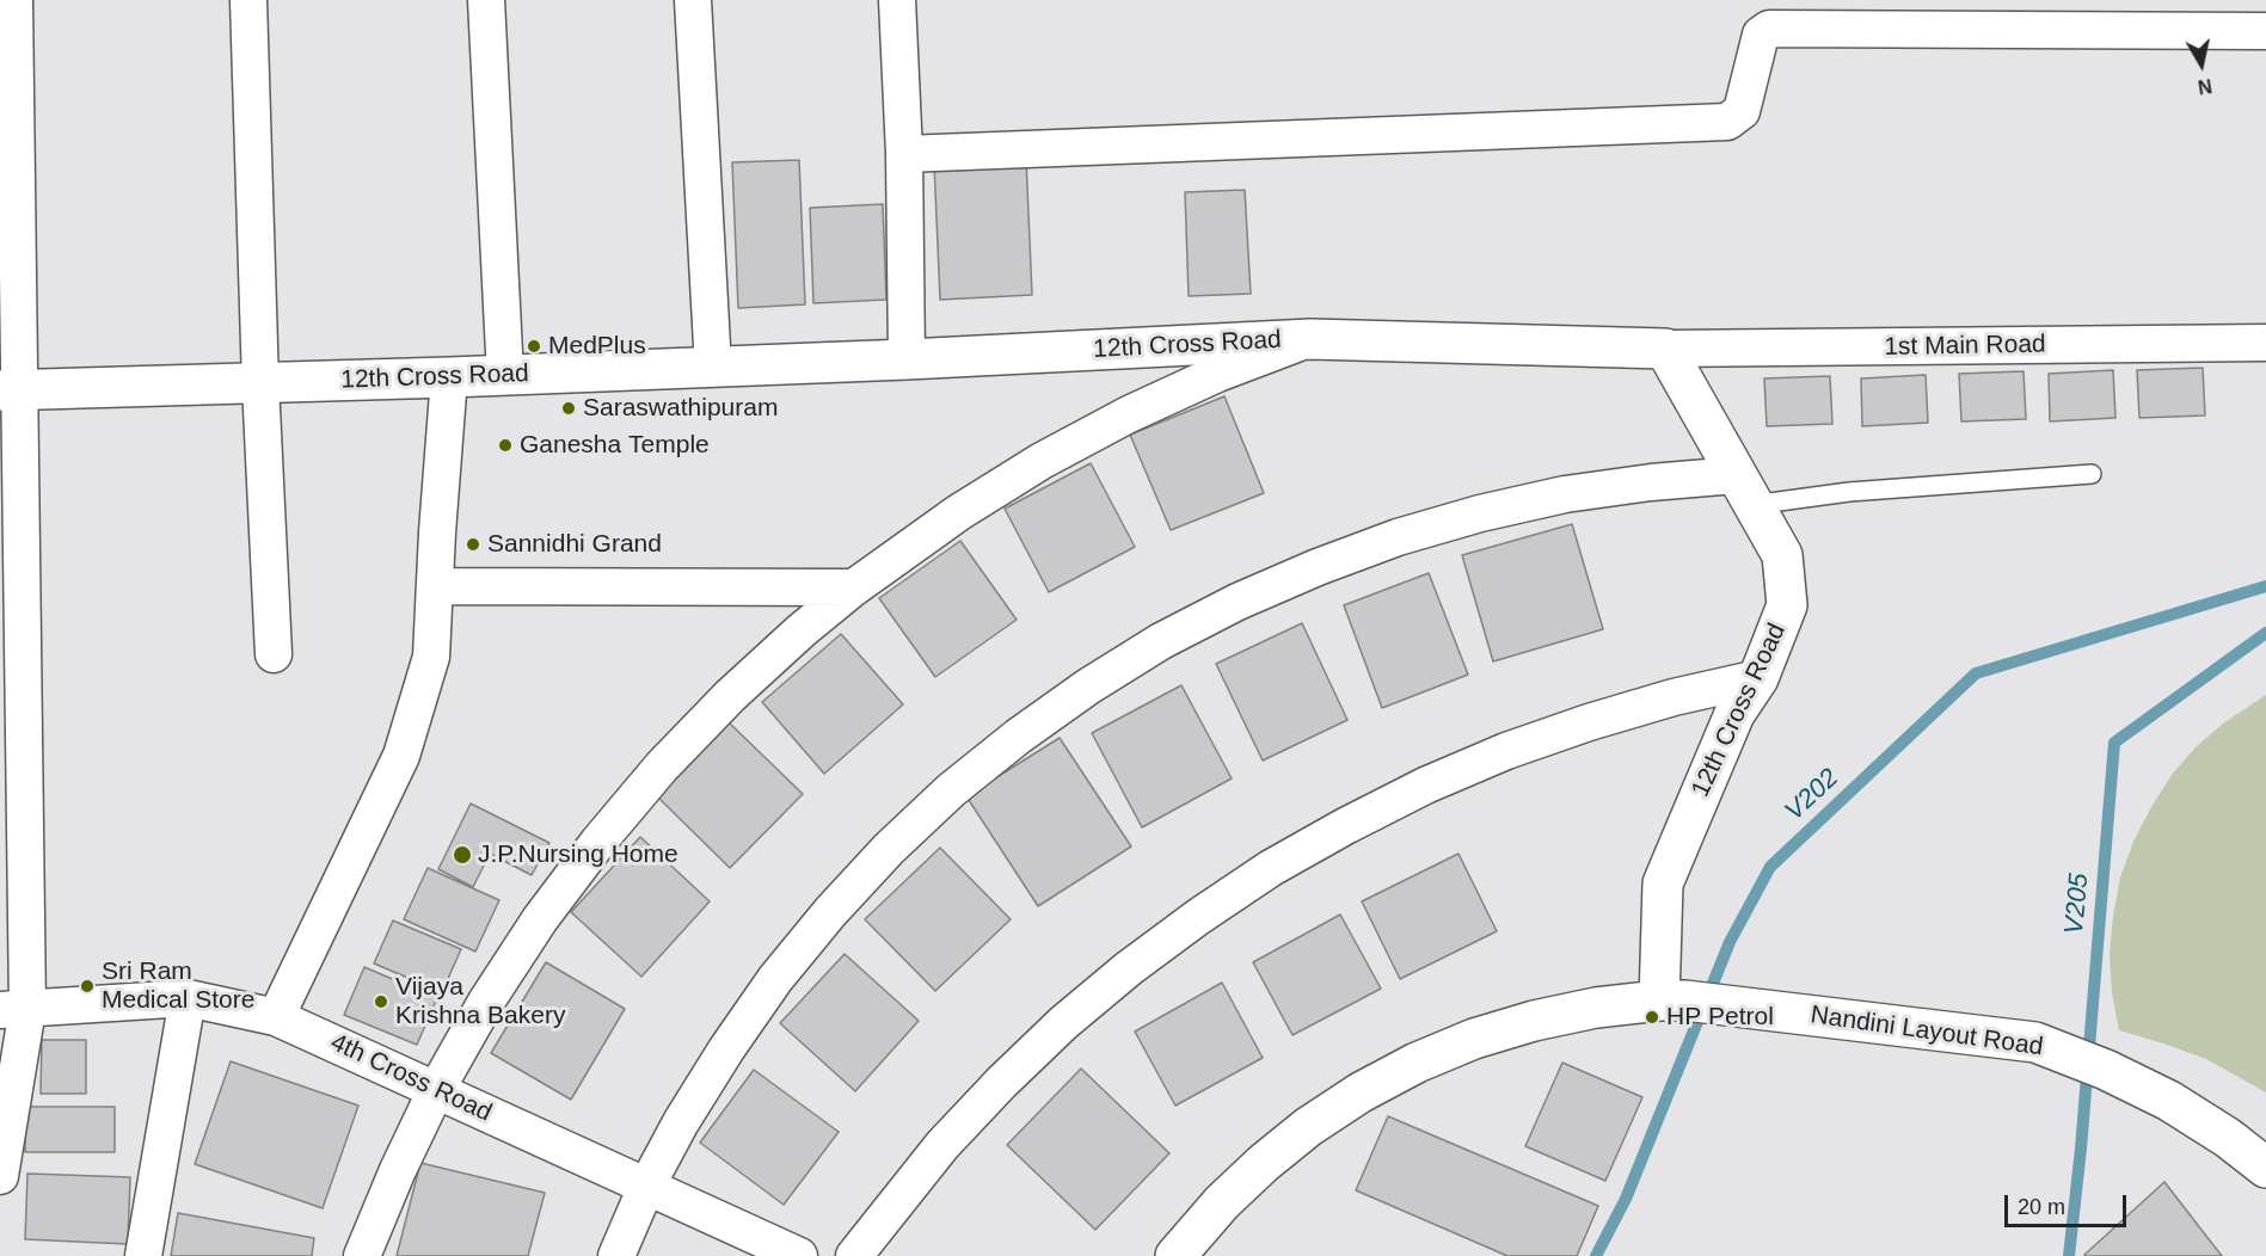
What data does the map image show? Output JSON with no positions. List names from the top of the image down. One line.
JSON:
{"streets":{"main road":["12th Cross Road","Nandini Layout Road"],"street":["1st Main Road","4th Cross Road"]},"crossings":[["12th Cross Road","1st Main Road"],["12th Cross Road","Nandini Layout Road"]],"water":["V202","V205"],"places":["MedPlus","Saraswathipuram","Ganesha Temple","Sannidhi Grand","J.P.Nursing Home","Sri Ram Medical Store","Vijaya Krishna Bakery","HP Petrol"],"scale_bar":"20 m","north":"bottom"}
